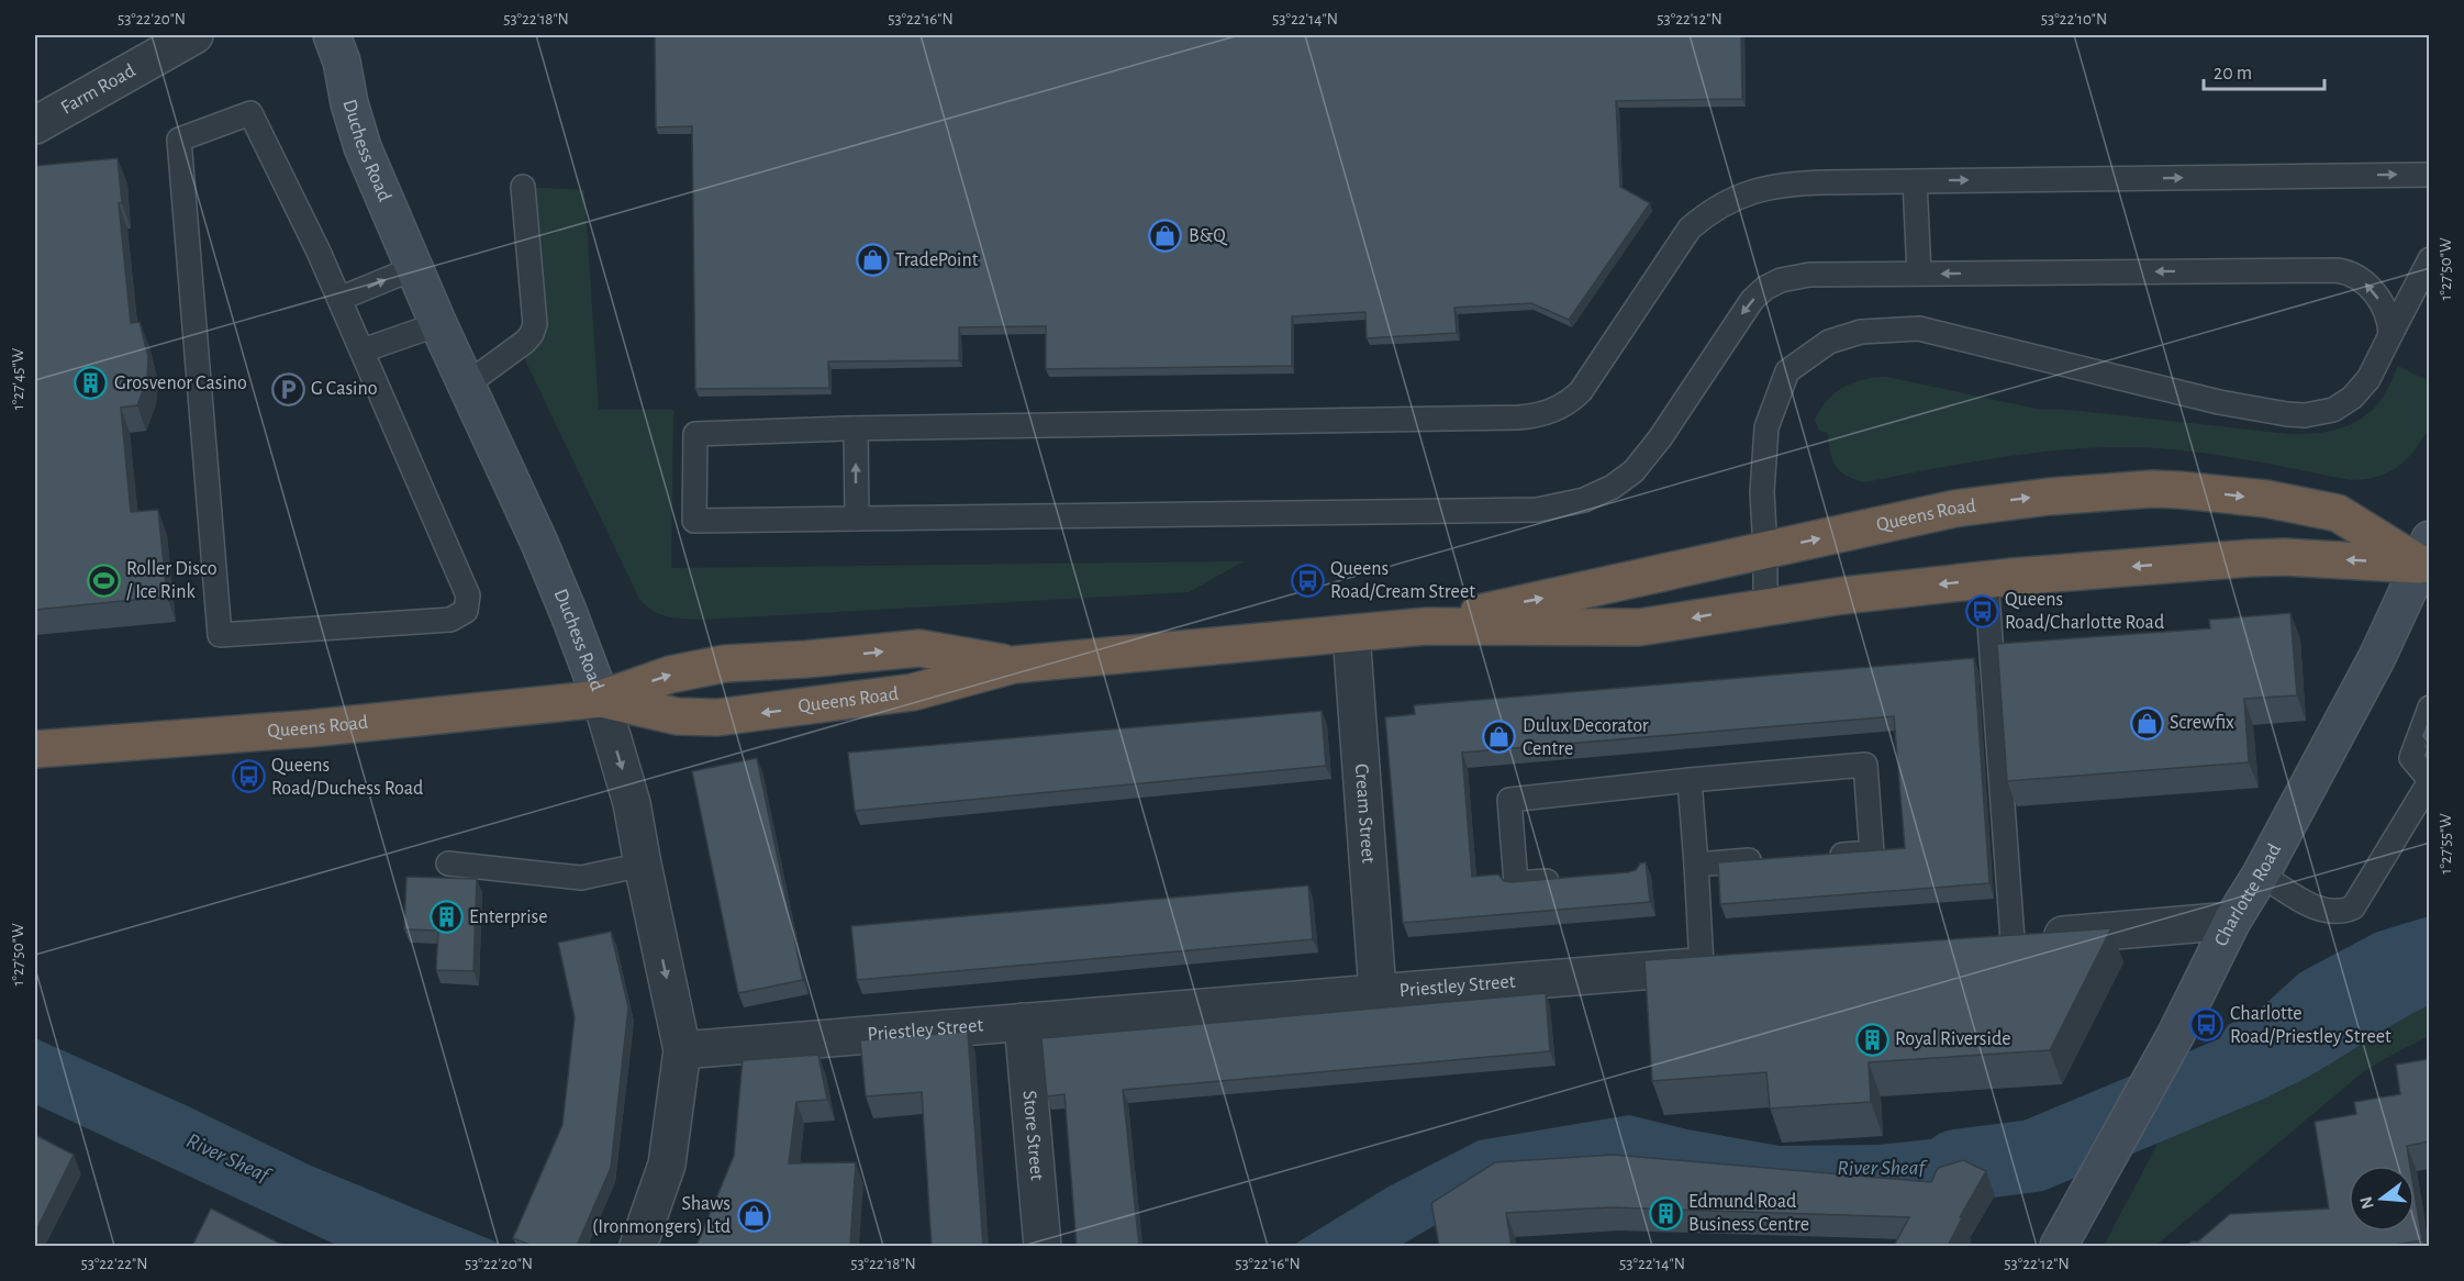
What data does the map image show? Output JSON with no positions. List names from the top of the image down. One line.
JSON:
{"streets":{"highway":["Queens Road"],"street":["Farm Road","Duchess Road","Cream Street","Charlotte Road","Priestley Street","Store Street"]},"crossings":[["Duchess Road","Queens Road"],["Duchess Road","Priestley Street"],["Queens Road","Cream Street"],["Queens Road","Charlotte Road"],["Cream Street","Priestley Street"],["Priestley Street","Store Street"]],"water":["River Sheaf"],"places":{"shop":["B&Q","TradePoint","Screwfix","Dulux Decorator Centre","Shaws (Ironmongers) Ltd"],"building":["Grosvenor Casino","Enterprise","Royal Riverside","Edmund Road Business Centre"],"parking":["G Casino"],"sports":["Roller Disco / Ice Rink"],"bus stop":["Queens Road/Cream Street","Queens Road/Charlotte Road","Queens Road/Duchess Road","Charlotte Road/Priestley Street"]},"scale_bar":"20 m","north":"left","coordinates":["53°22'20\"N","53°22'18\"N","53°22'16\"N","53°22'14\"N","53°22'12\"N","53°22'10\"N","1°27'50\"W","1°27'45\"W","1°27'55\"W","53°22'22\"N"]}
